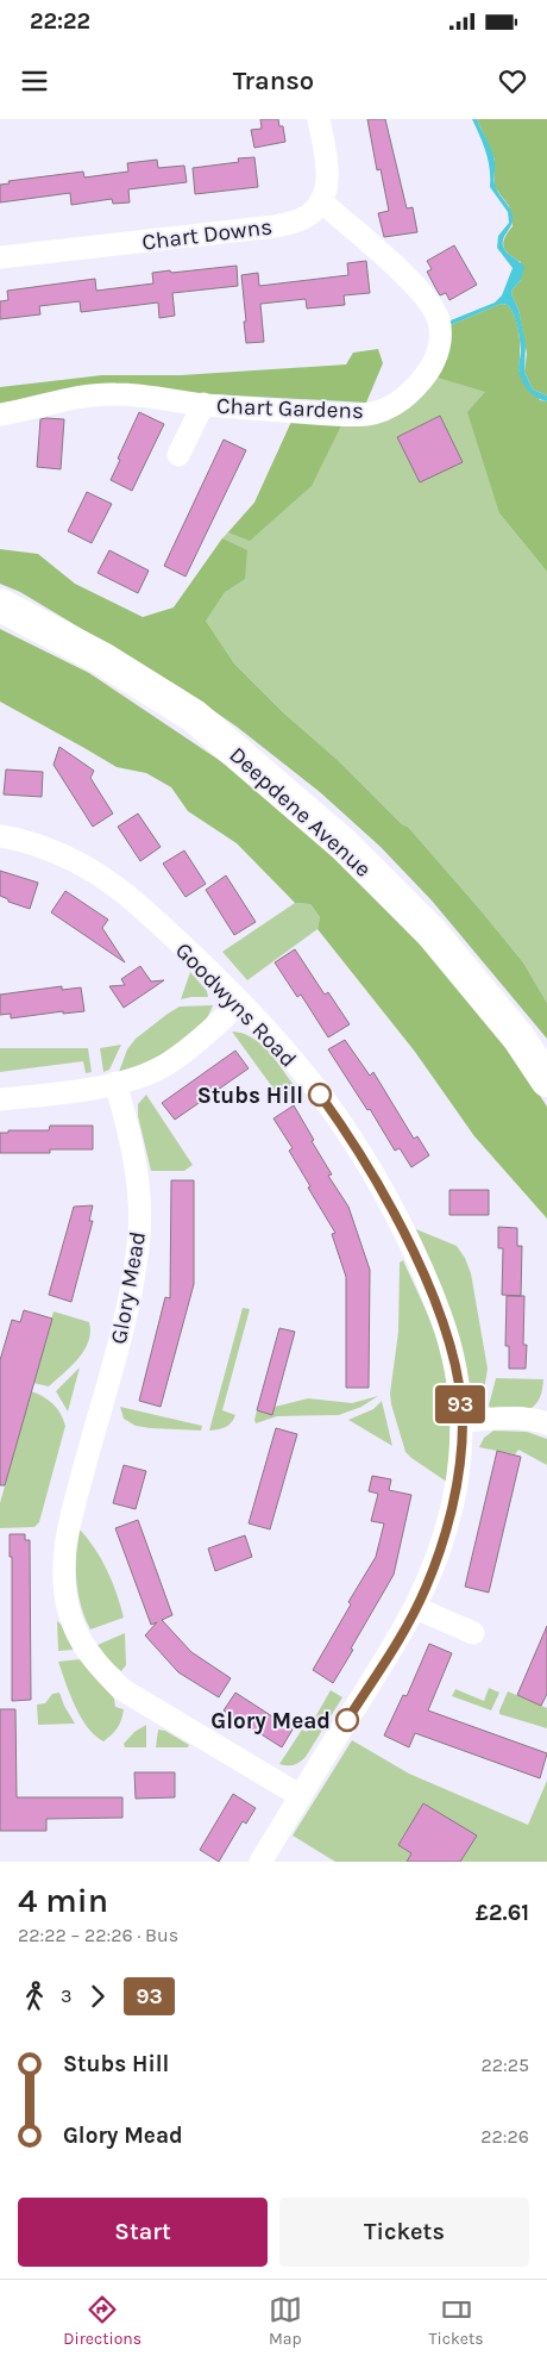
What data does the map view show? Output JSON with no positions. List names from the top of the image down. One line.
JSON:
{"streets":{"highway":["Deepdene Avenue"],"street":["Chart Downs","Chart Gardens","Goodwyns Road","Glory Mead"]},"crossings":[["Chart Downs","Chart Gardens"],["Goodwyns Road","Glory Mead"]],"places":["Stubs Hill","Glory Mead"],"lines":["bus line 93"],"page":{"status":"22:22","header":"Transo","on_map":"93","heading":["4 min","22:22 – 22:26 · Bus","£2.61"],"legs":["3","93"],"list":[{"name":"Stubs Hill","value":"22:25"},{"name":"Glory Mead","value":"22:26"}],"buttons":["Start","Tickets"],"tabs":["Directions","Map","Tickets"]}}
